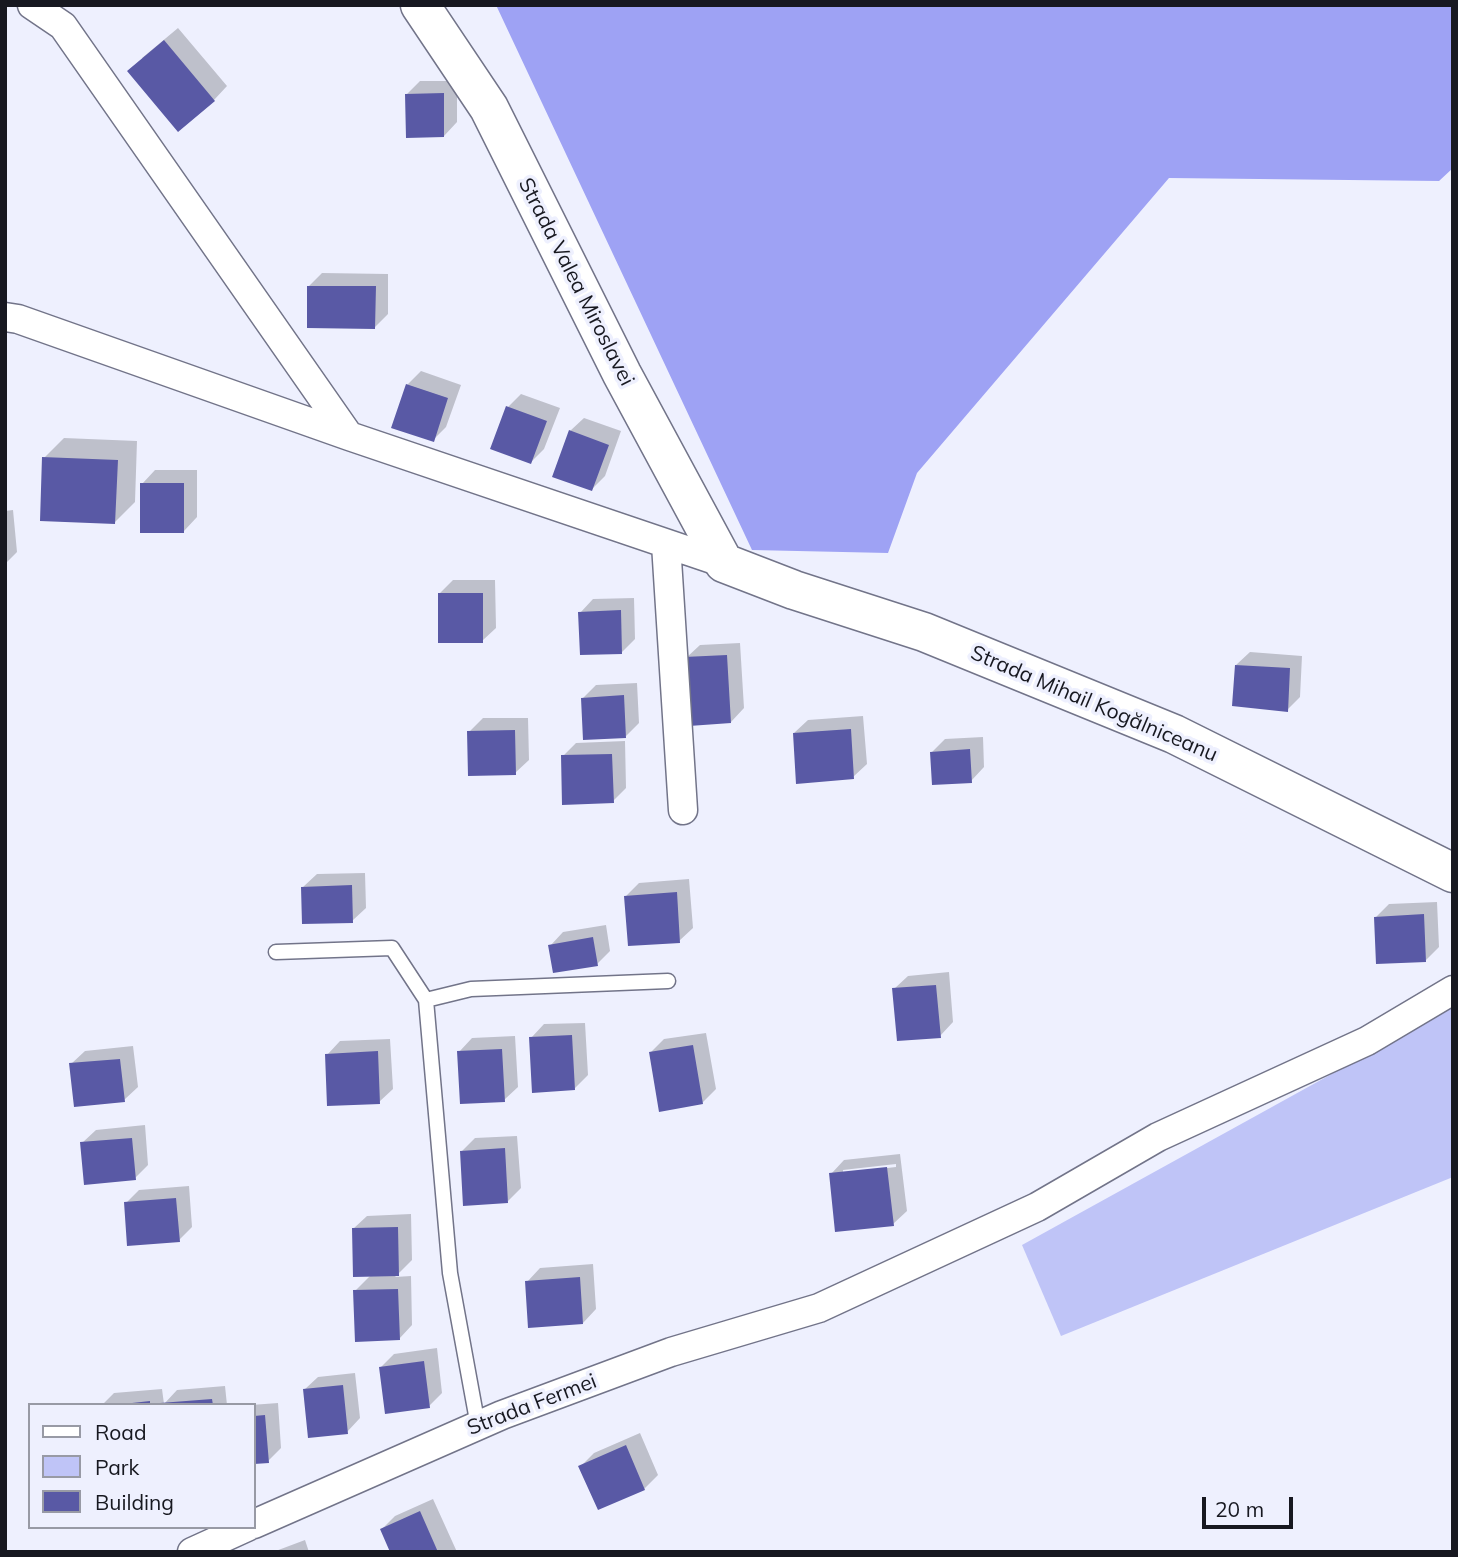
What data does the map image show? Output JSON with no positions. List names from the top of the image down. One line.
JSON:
{"streets":{"street":["Strada Valea Miroslavei","Strada Mihail Kogălniceanu","Strada Fermei"]},"crossings":[["Strada Valea Miroslavei","Strada Mihail Kogălniceanu"]],"legend":["Road","Park","Building"],"scale_bar":"20 m"}
